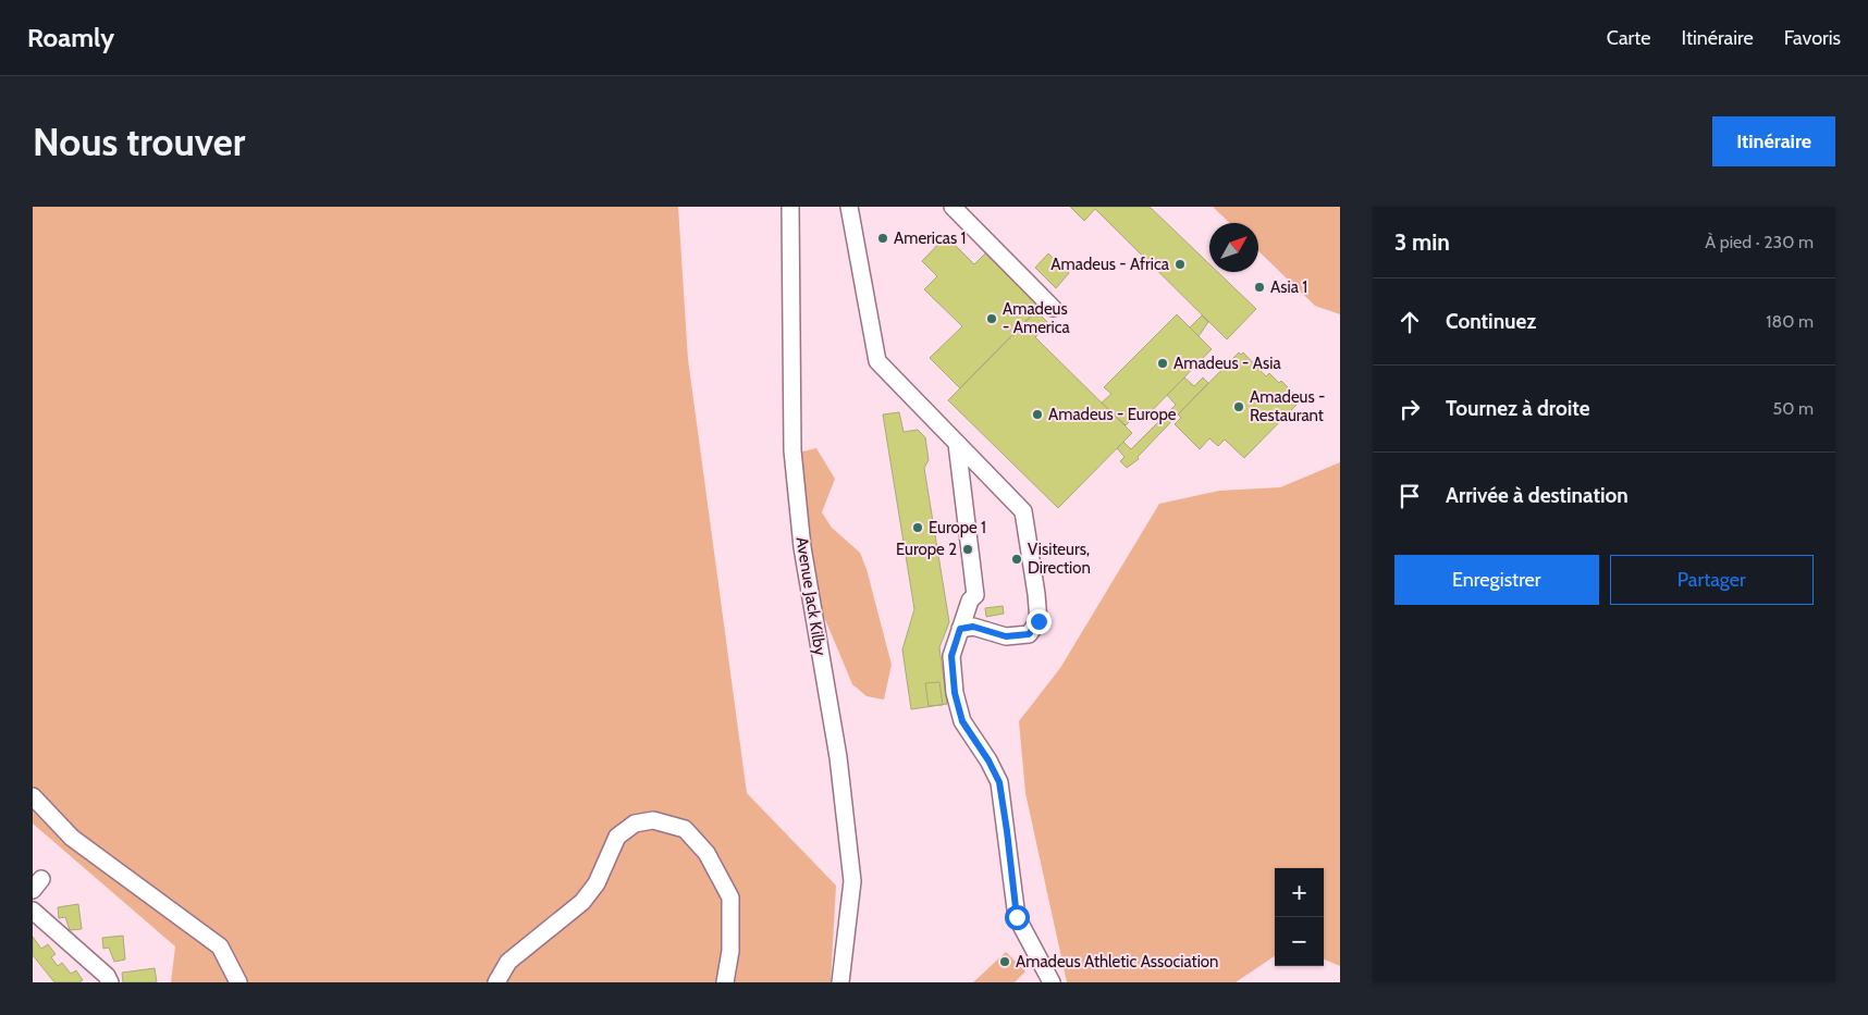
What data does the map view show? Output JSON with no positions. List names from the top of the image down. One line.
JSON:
{"streets":{"street":["Avenue Jack Kilby"]},"places":["Americas 1","Amadeus - Africa","Asia 1","Amadeus - America","Amadeus - Asia","Amadeus - Restaurant","Amadeus - Europe","Europe 1","Europe 2","Visiteurs, Direction","Amadeus Athletic Association"],"north":"top right","page":{"header":"Roamly","nav":["Carte","Itinéraire","Favoris"],"buttons":["Itinéraire",["Enregistrer","Partager"]],"title":"Nous trouver","heading":["3 min","À pied · 230 m"],"list":[["Continuez","180 m"],["Tournez à droite","50 m"],"Arrivée à destination"],"map_buttons":["+","−"]}}
